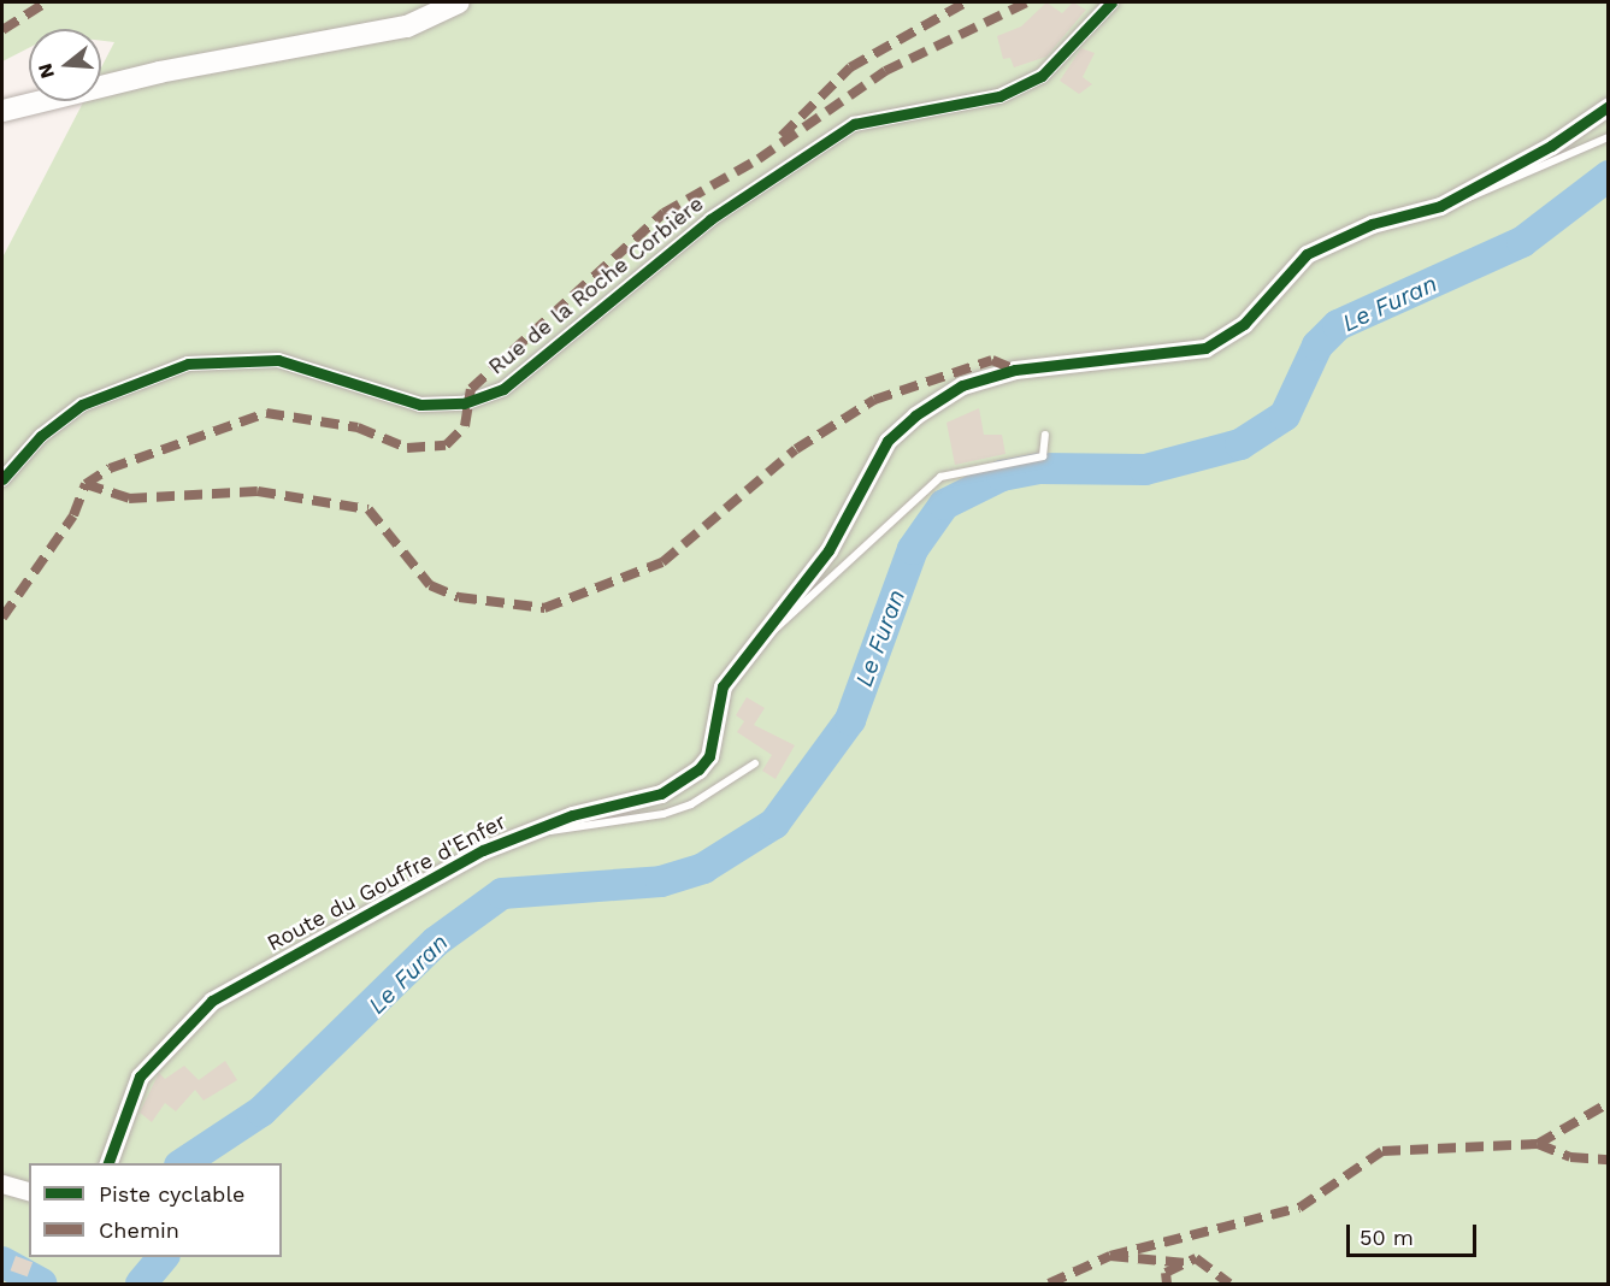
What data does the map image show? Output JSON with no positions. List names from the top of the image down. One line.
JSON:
{"streets":{"street":["Rue de la Roche Corbière","Route du Gouffre d'Enfer"]},"water":["Le Furan"],"legend":["Piste cyclable","Chemin"],"scale_bar":"50 m","north":"left"}
